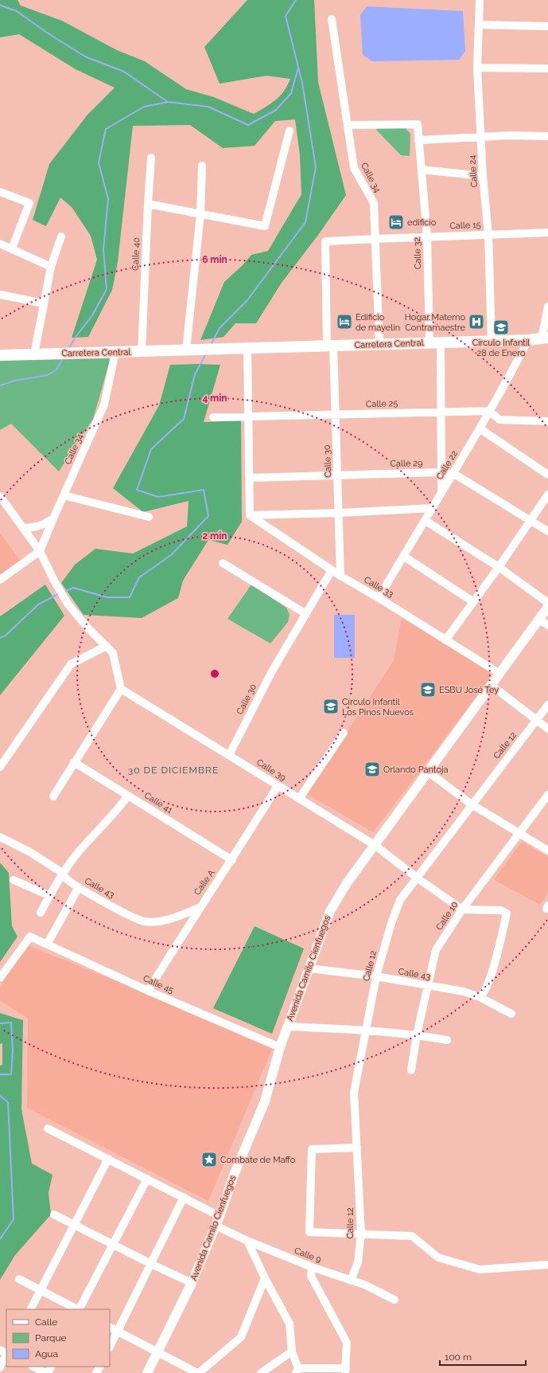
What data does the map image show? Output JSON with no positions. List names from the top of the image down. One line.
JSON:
{"streets":{"highway":["Carretera Central"],"main road":["Avenida Camilo Cienfuegos"],"street":["Calle 24","Calle 34","Calle 15","Calle 32","Calle 40","Calle 25","Calle 30","Calle 29","Calle 22","Calle 33","Calle 12","Calle 39","Calle 41","Calle A","Calle 43","Calle 10","Calle 45","Calle 9"]},"crossings":[["Calle 24","Calle 15"],["Calle 24","Carretera Central"],["Calle 34","Calle 15"],["Calle 34","Calle 32"],["Calle 34","Carretera Central"],["Calle 15","Calle 32"],["Calle 15","Calle 30"],["Calle 32","Carretera Central"],["Calle 32","Calle 25"],["Calle 32","Calle 29"],["Calle 32","Calle 22"],["Calle 40","Carretera Central"],["Carretera Central","Calle 30"],["Carretera Central","Calle 22"],["Calle 25","Calle 30"],["Calle 25","Calle 22"],["Calle 30","Calle 29"],["Calle 30","Calle 33"],["Calle 30","Calle 39"],["Calle 29","Calle 22"],["Calle 22","Calle 33"],["Calle 33","Avenida Camilo Cienfuegos"],["Calle 12","Calle 39"],["Calle 12","Calle 43"],["Calle 12","Calle 9"],["Calle 39","Calle A"],["Calle 39","Calle 10"],["Calle 39","Avenida Camilo Cienfuegos"],["Calle 41","Calle A"],["Calle A","Calle 43"],["Calle A","Calle 45"],["Calle 43","Calle 10"],["Calle 43","Avenida Camilo Cienfuegos"],["Avenida Camilo Cienfuegos","Calle 45"],["Avenida Camilo Cienfuegos","Calle 9"]],"districts":["30 DE DICIEMBRE"],"places":{"hotel":["edificio","Edificio de mayelin"],"hospital":["Hogar Materno Contramaestre"],"school or university":["Círculo Infantil 28 de Enero","ESBU José Tey","Círculo Infantil Los Pinos Nuevos","Orlando Pantoja"],"place":["Combate de Maffo"]},"legend":["Calle","Parque","Agua"],"scale_bar":"100 m","rings":["6 min","4 min","2 min"]}
